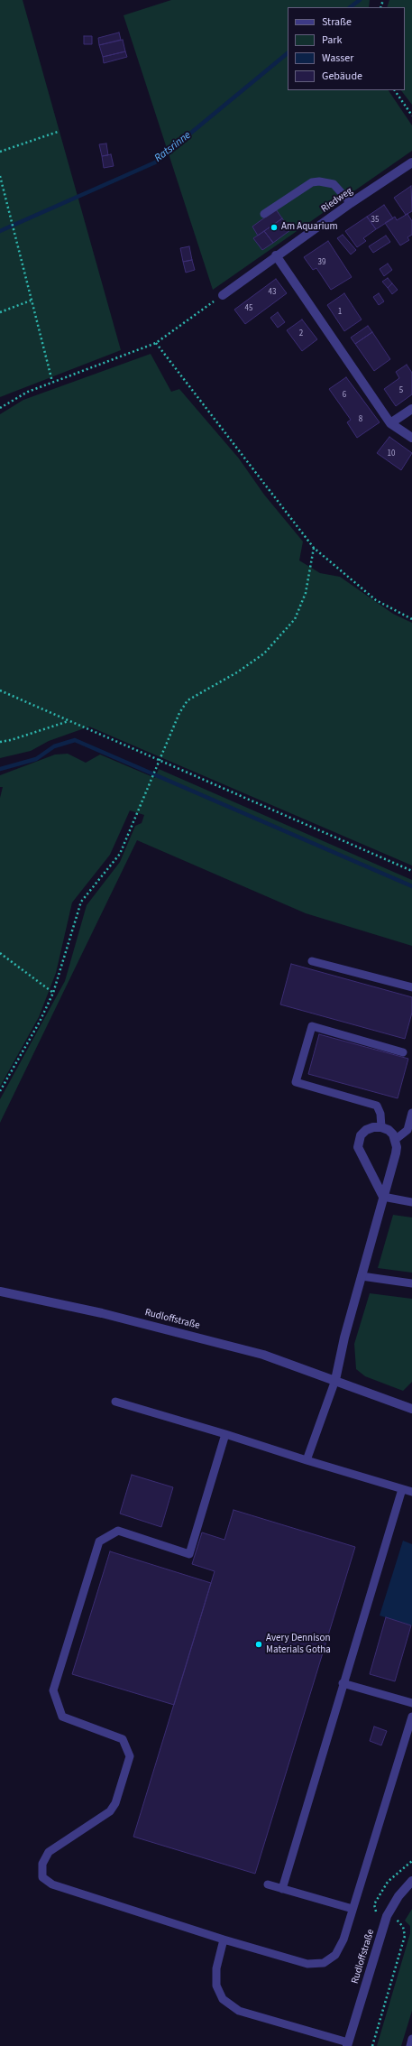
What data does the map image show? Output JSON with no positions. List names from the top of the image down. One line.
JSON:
{"streets":{"street":["Riedweg","Rudloffstraße"]},"water":["Ratsrinne"],"places":["Am Aquarium","Avery Dennison Materials Gotha"],"house_numbers":["35","39","43","45","1","2","5","6","8","10"],"legend":["Straße","Park","Wasser","Gebäude"]}
